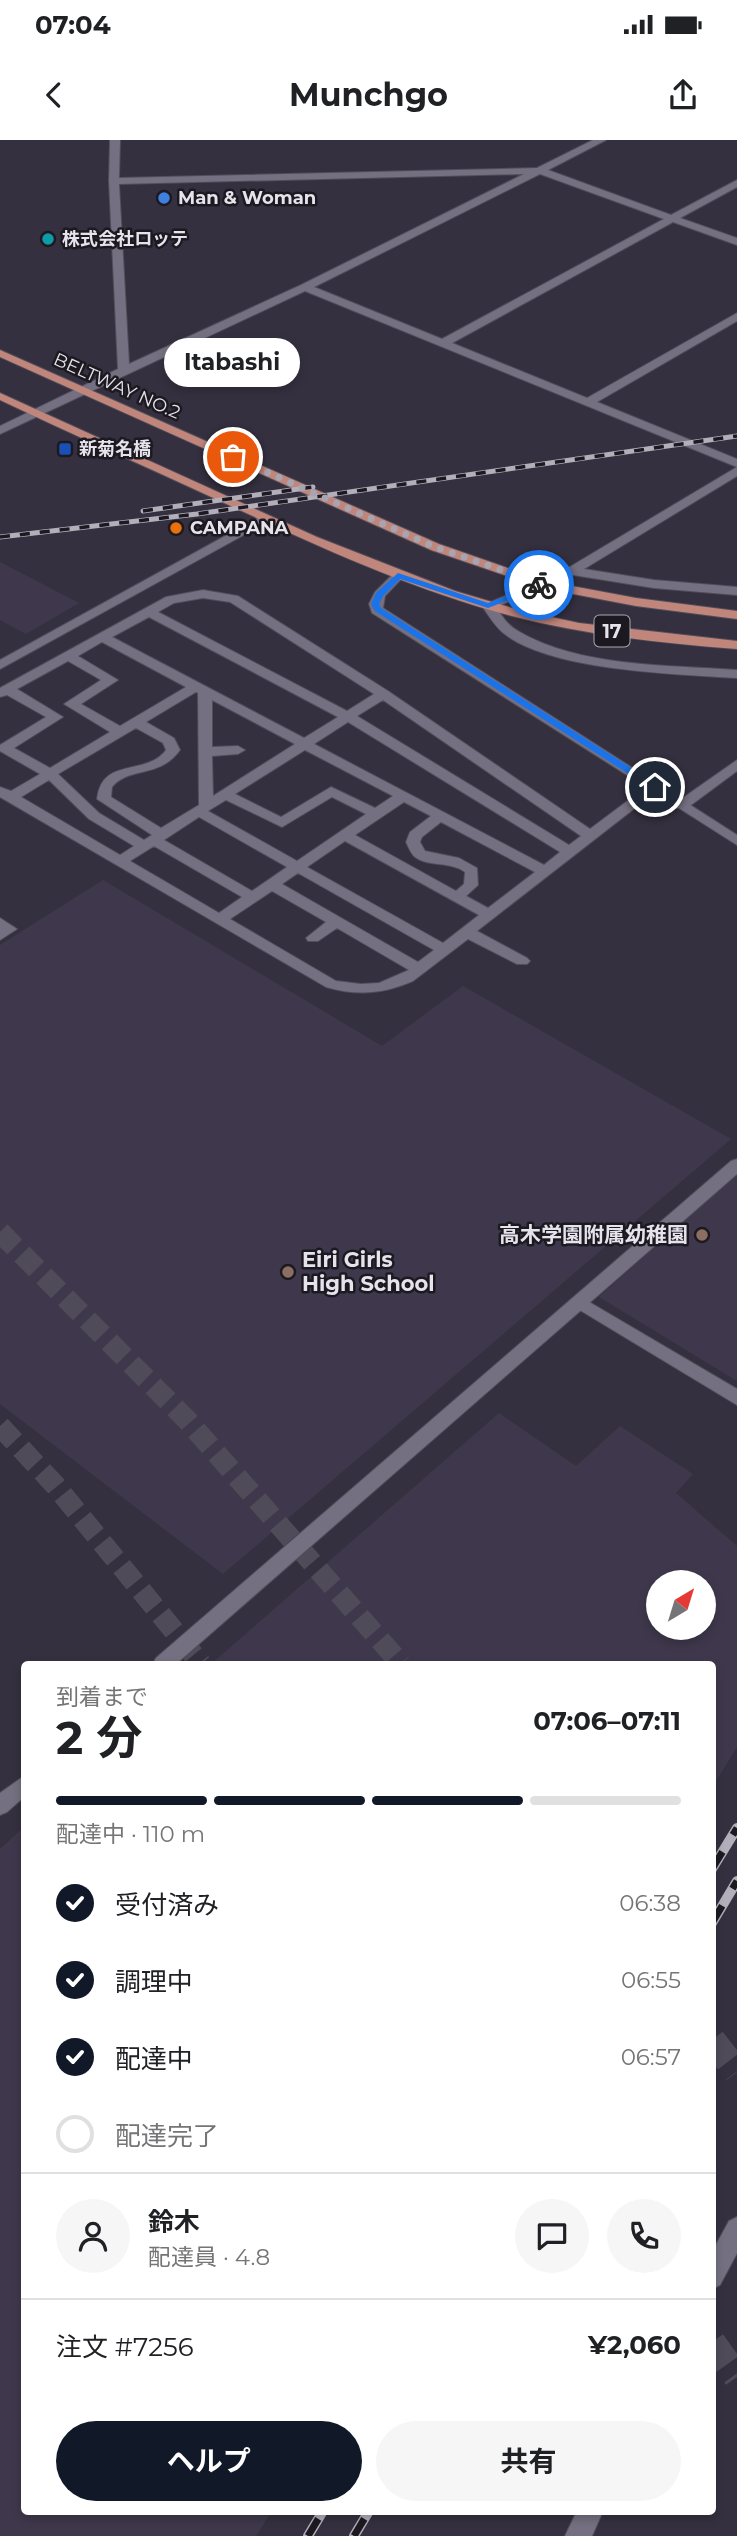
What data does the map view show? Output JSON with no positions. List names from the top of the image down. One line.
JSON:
{"streets":{"main road":["BELTWAY NO.2","17"]},"places":{"other":["Man & Woman","株式会社ロッテ","Itabashi","CAMPANA","高木学園附属幼稚園","Eiri Girls High School"],"transit":["新菊名橋"]},"north":"top right","page":{"status":"07:04","header":"Munchgo","bubble":"Itabashi","heading":["2 分","到着まで","07:06–07:11"],"panel":["鈴木","配達員 · 4.8","注文 #7256","¥2,060"],"bar":"配達中 · 110 m","list":[["受付済み","06:38"],["調理中","06:55"],["配達中","06:57"],"配達完了"],"buttons":["ヘルプ","共有"]}}
